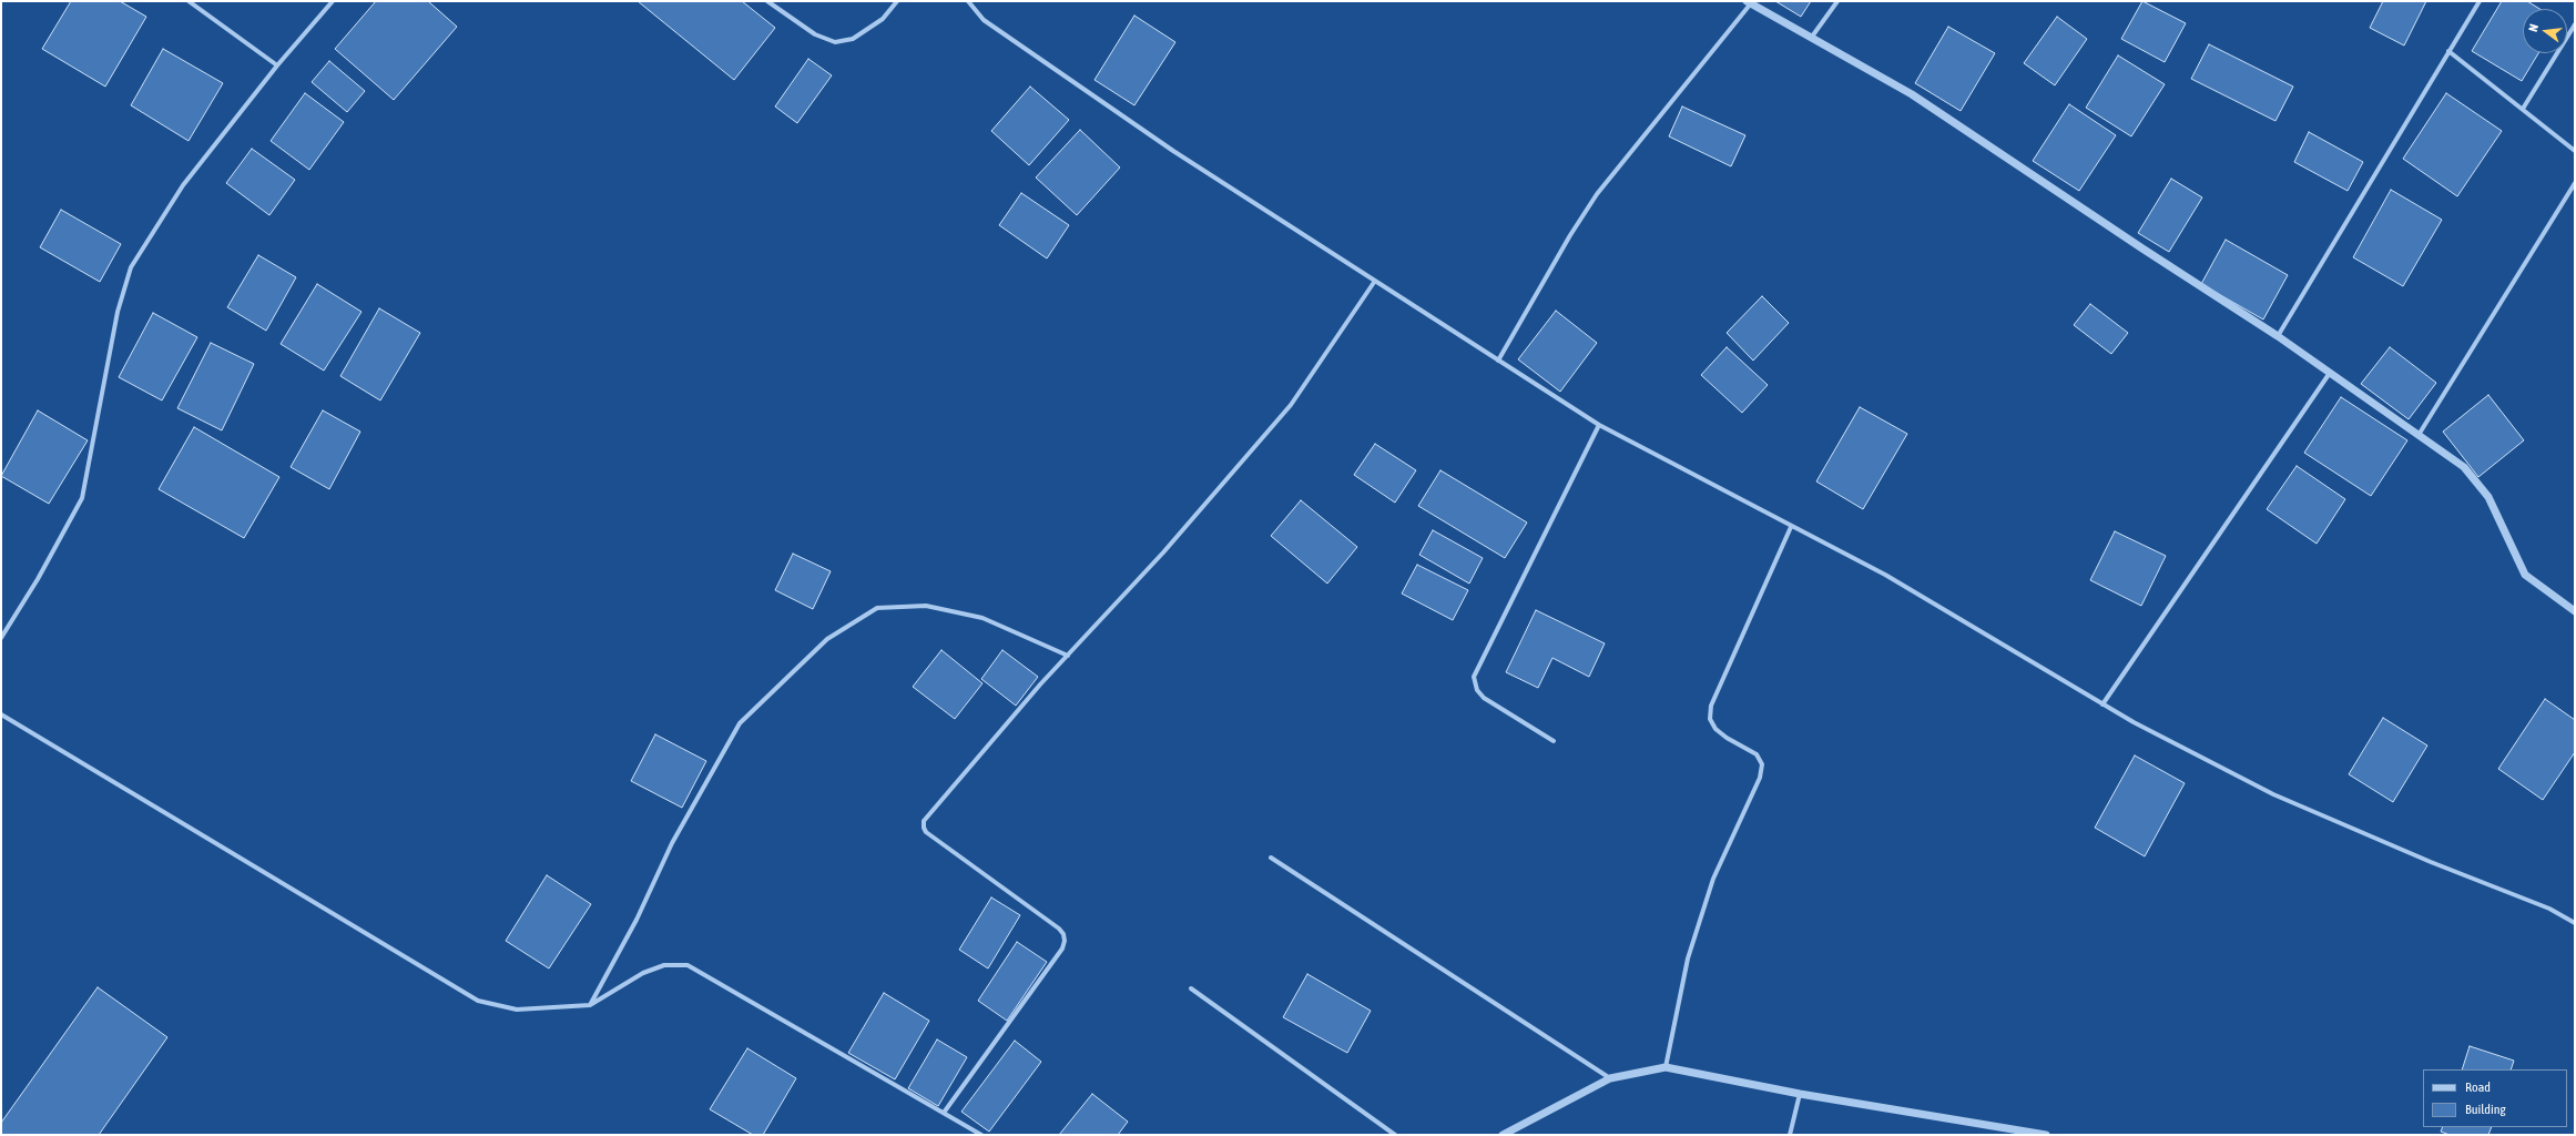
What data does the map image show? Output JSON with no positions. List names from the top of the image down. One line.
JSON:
{"legend":["Road","Building"],"north":"left"}
